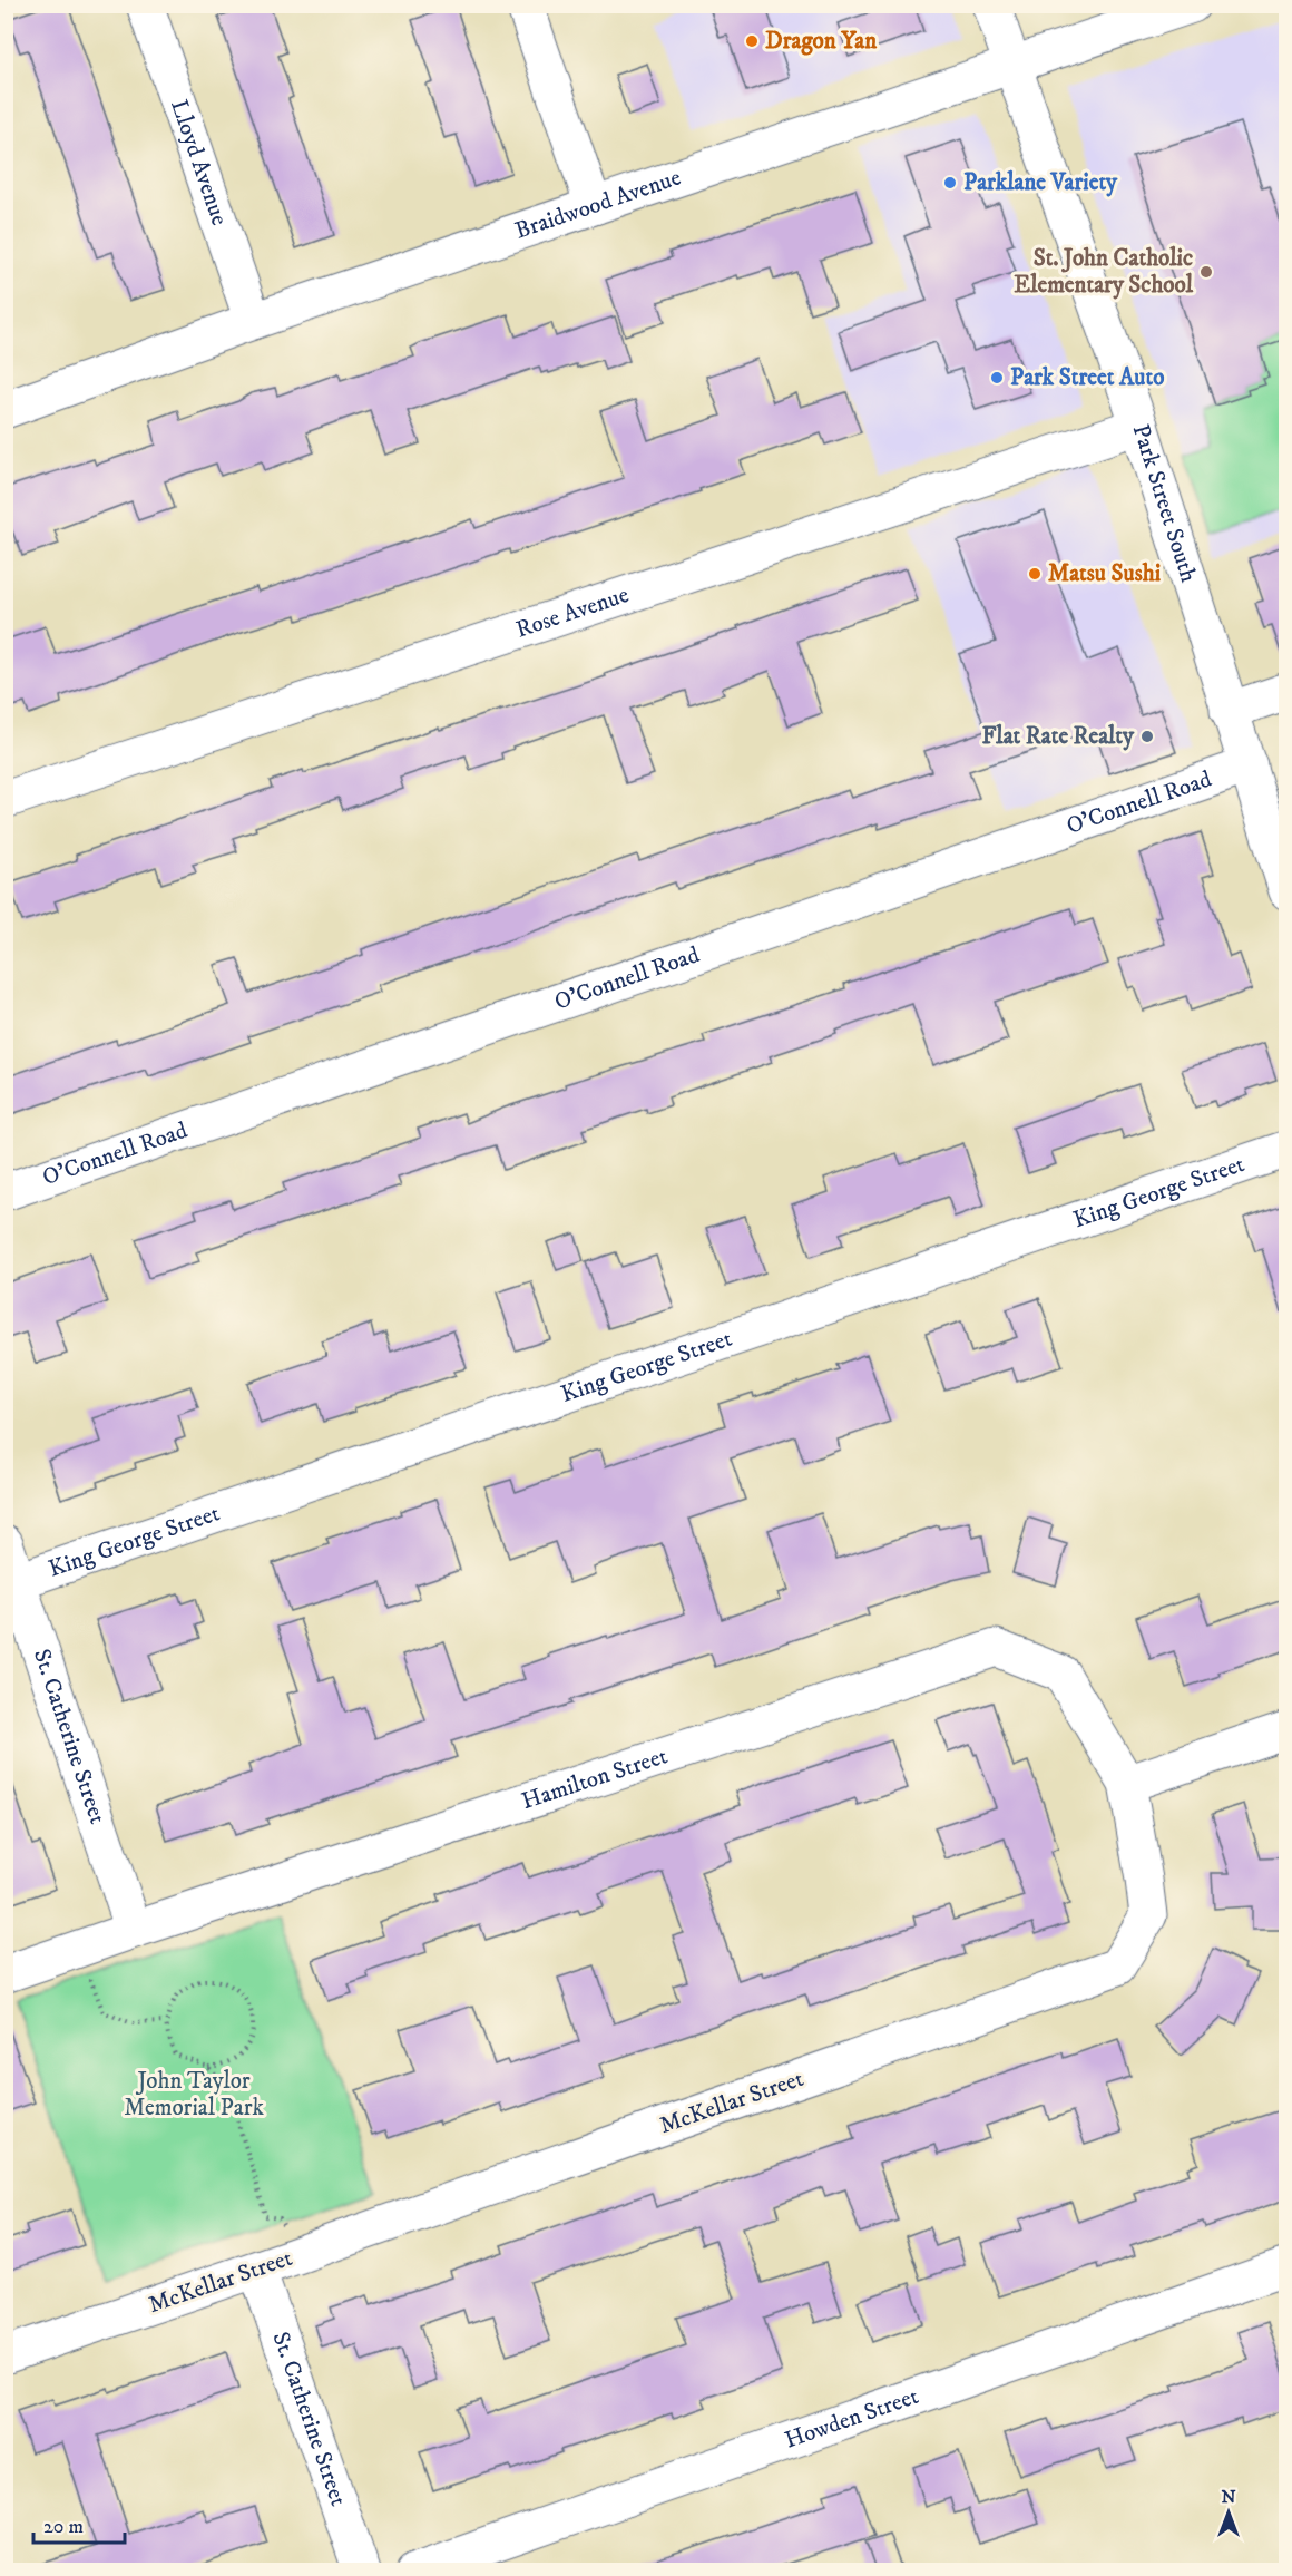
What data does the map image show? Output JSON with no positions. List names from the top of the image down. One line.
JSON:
{"streets":{"street":["Lloyd Avenue","Braidwood Avenue","Park Street South","Rose Avenue","O'Connell Road","King George Street","St. Catherine Street","Hamilton Street","McKellar Street","Howden Street"]},"crossings":[["Lloyd Avenue","Braidwood Avenue"],["Braidwood Avenue","Park Street South"],["Park Street South","Rose Avenue"],["Park Street South","O'Connell Road"],["King George Street","St. Catherine Street"],["St. Catherine Street","Hamilton Street"],["St. Catherine Street","McKellar Street"],["Hamilton Street","McKellar Street"]],"parks":["John Taylor Memorial Park"],"places":["Dragon Yan","Parklane Variety","St. John Catholic Elementary School","Park Street Auto","Matsu Sushi","Flat Rate Realty"],"scale_bar":"20 m","north":"top"}
